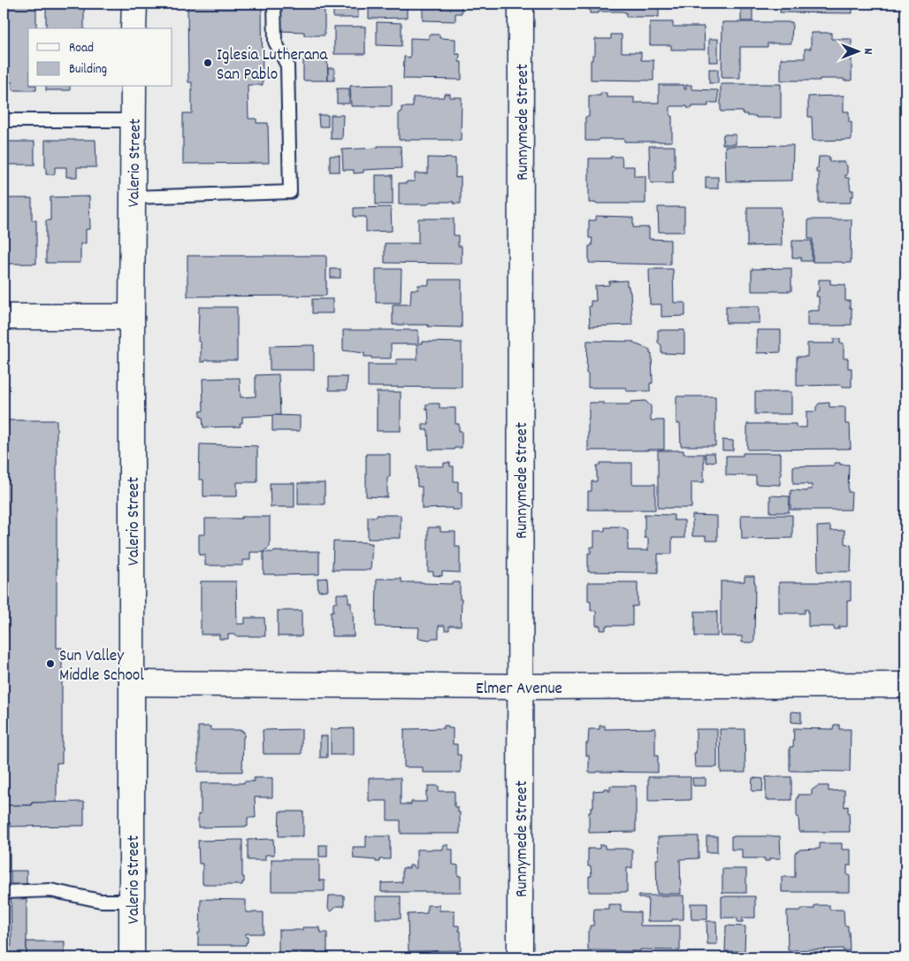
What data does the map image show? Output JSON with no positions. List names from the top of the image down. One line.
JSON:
{"streets":{"street":["Runnymede Street","Valerio Street","Elmer Avenue"]},"crossings":[["Runnymede Street","Elmer Avenue"],["Valerio Street","Elmer Avenue"]],"places":["Iglesia Lutherana San Pablo","Sun Valley Middle School"],"legend":["Road","Building"],"north":"right"}
